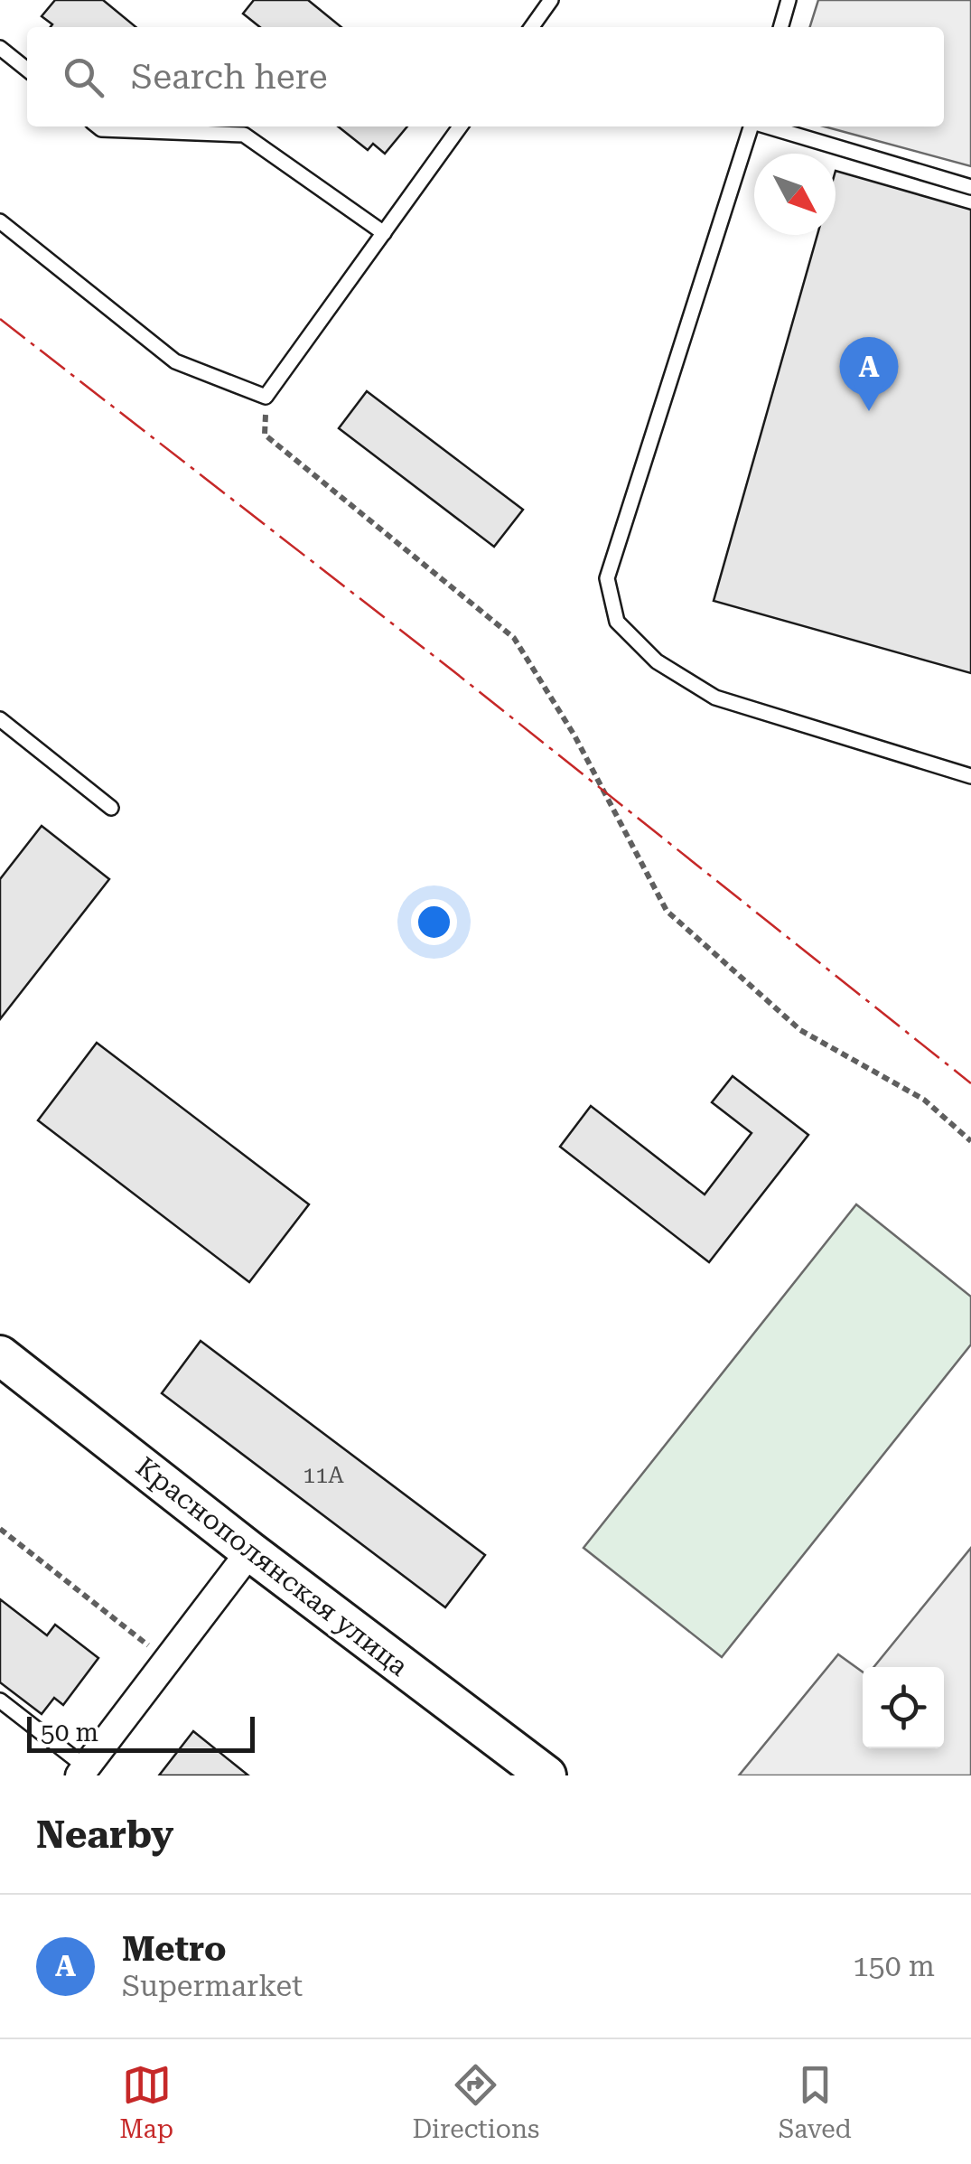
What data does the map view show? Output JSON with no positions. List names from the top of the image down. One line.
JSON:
{"streets":{"main road":["Краснополянская улица"]},"house_numbers":["11А"],"scale_bar":"50 m","north":"bottom right","page":{"search":"Search here","pins":"A","scale":"50 m","heading":"Nearby","list":[{"mark":"A","name":"Metro","note":"Supermarket","value":"150 m"}],"nav":["Map","Directions","Saved"]}}
